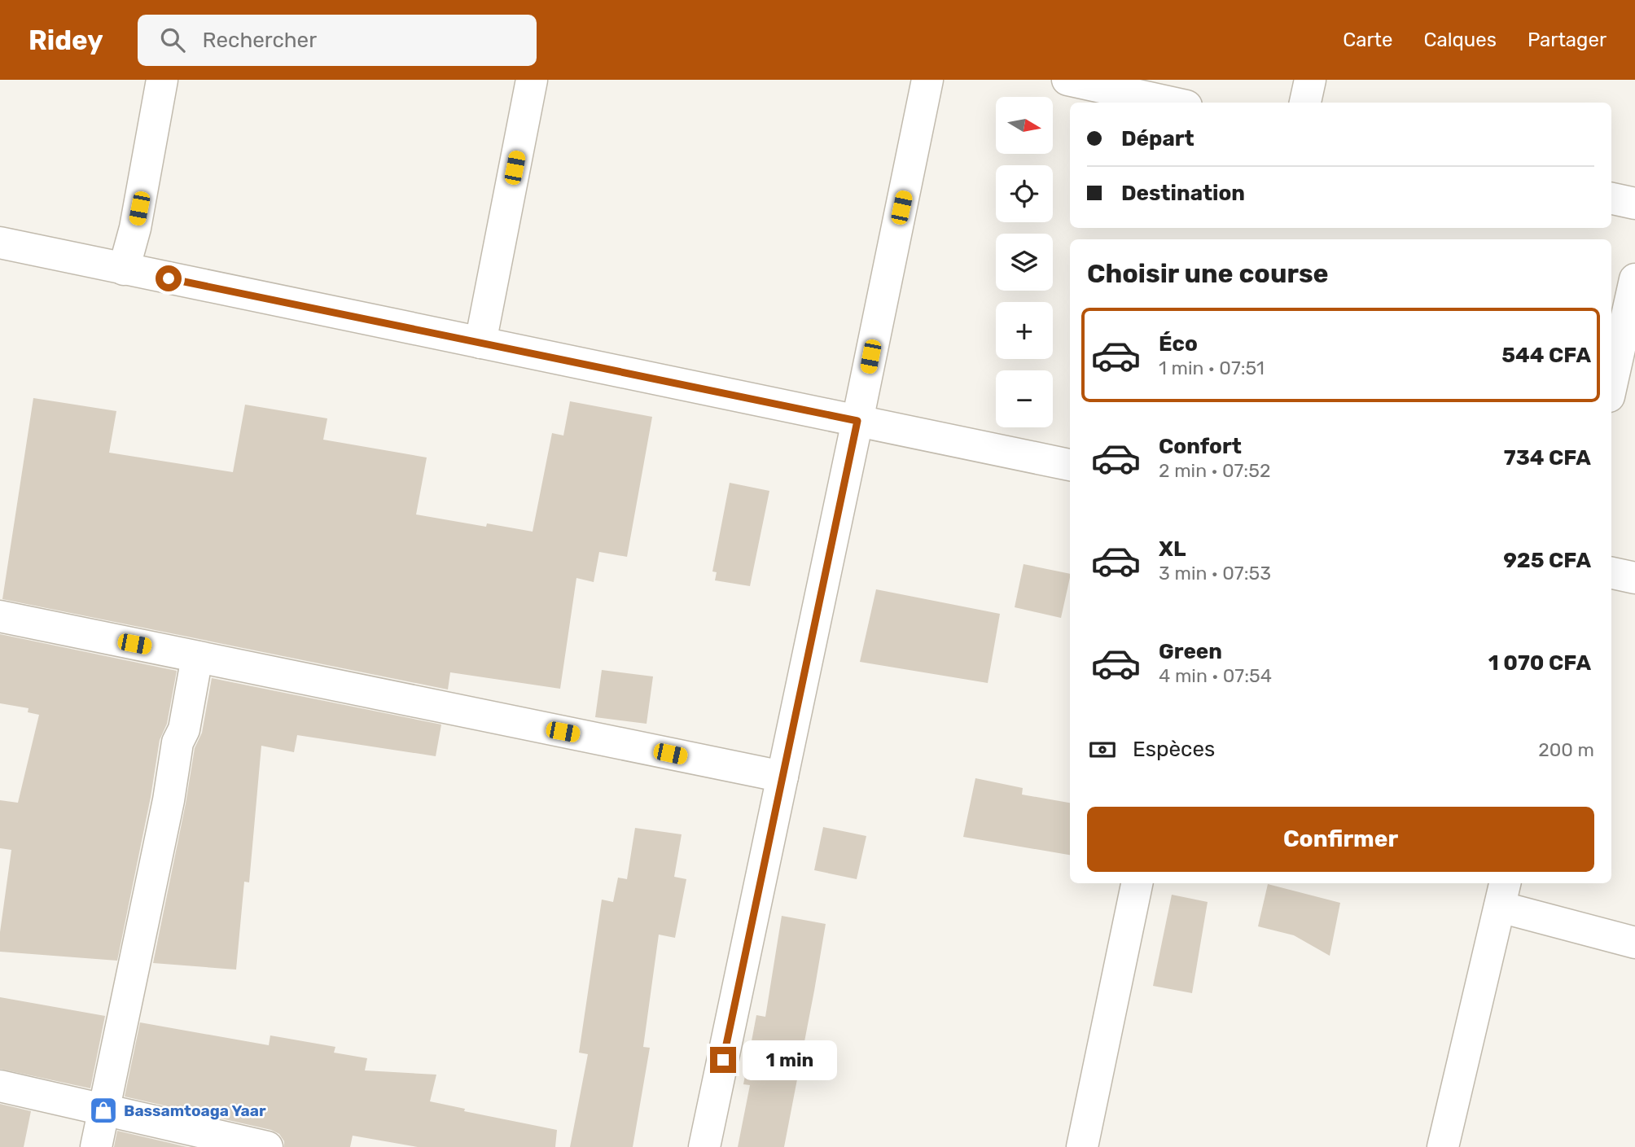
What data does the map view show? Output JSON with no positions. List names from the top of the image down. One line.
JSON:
{"places":{"shop":["Bassamtoaga Yaar"]},"north":"right","page":{"header":"Ridey","search":"Rechercher","nav":["Carte","Calques","Partager"],"map_buttons":["+","−"],"banner":["Départ","Destination"],"heading":"Choisir une course","list":[{"name":"Éco","note":"1 min · 07:51","value":"544 CFA"},{"name":"Confort","note":"2 min · 07:52","value":"734 CFA"},{"name":"XL","note":"3 min · 07:53","value":"925 CFA"},{"name":"Green","note":"4 min · 07:54","value":"1 070 CFA"}],"pay":["Espèces","200 m"],"buttons":"Confirmer","bubble":"1 min"}}
